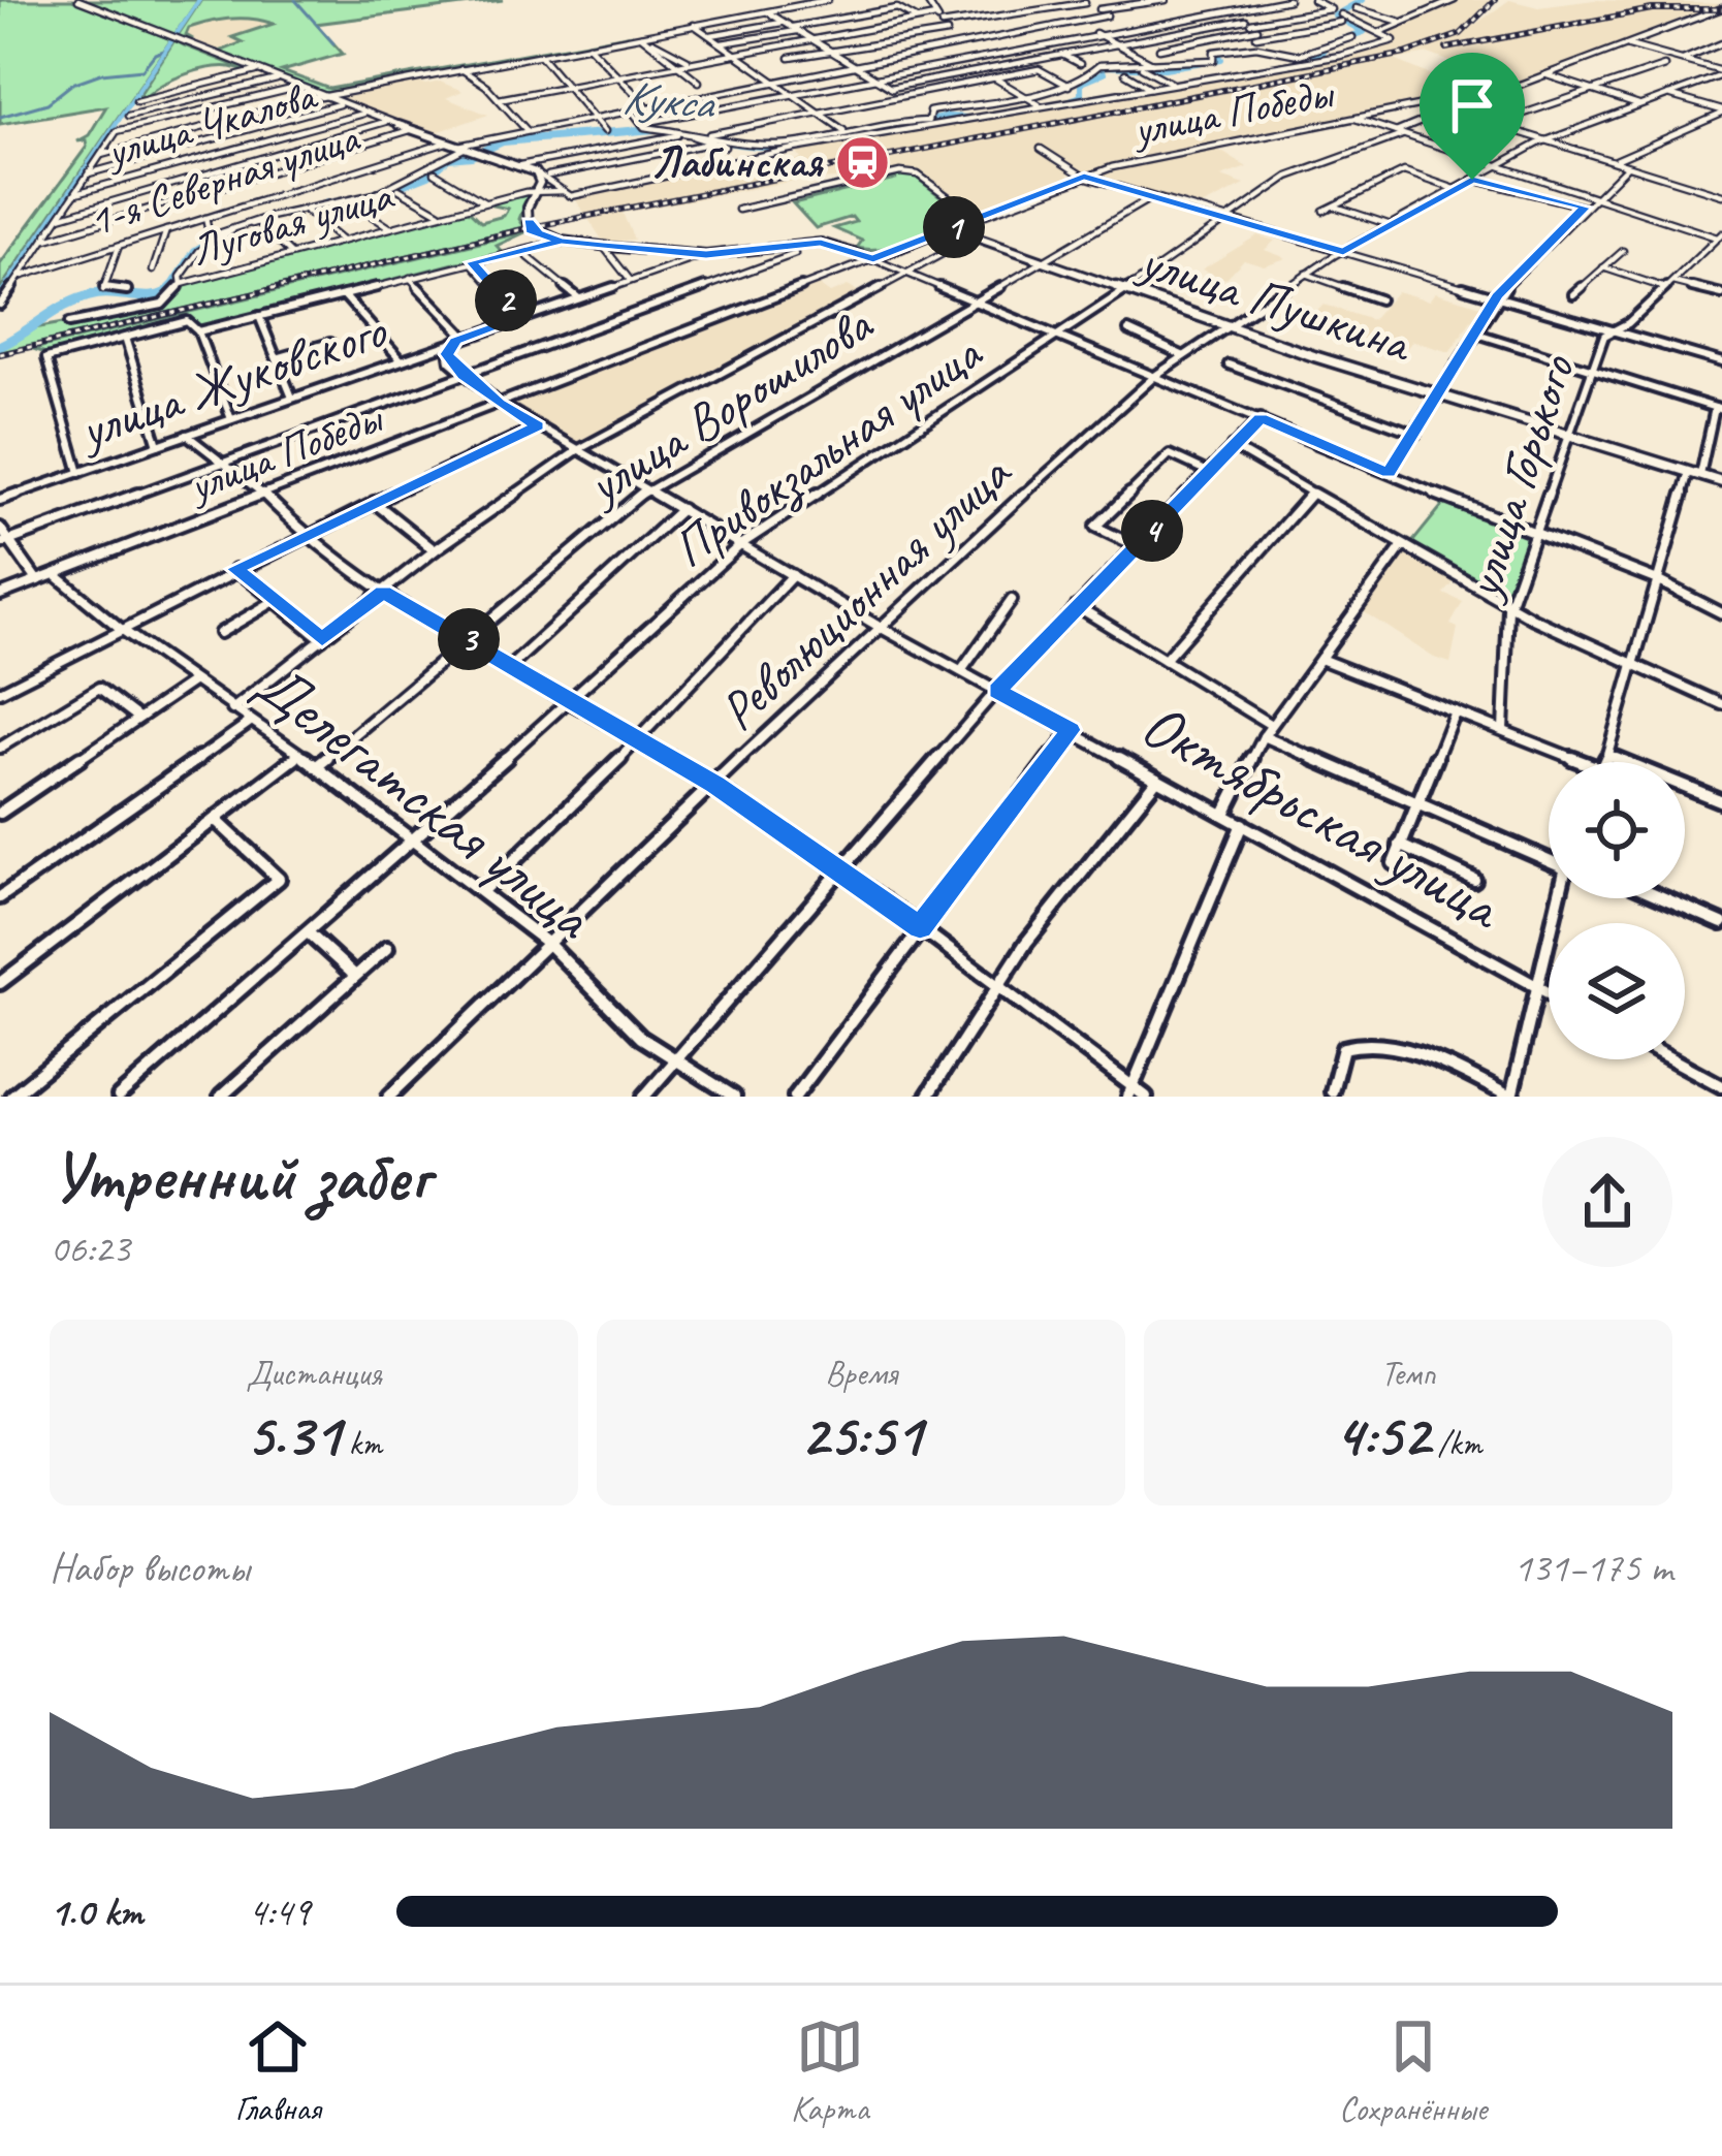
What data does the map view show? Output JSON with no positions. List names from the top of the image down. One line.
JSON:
{"streets":{"main road":["улица Победы","улица Пушкина"],"street":["улица Чкалова","1-я Северная улица","Луговая улица","улица Жуковского","улица Ворошилова","Привокзальная улица","улица Горького","Революционная улица","Делегатская улица","Октябрьская улица"]},"crossings":[["улица Победы","улица Пушкина"],["улица Победы","Делегатская улица"],["улица Победы","Октябрьская улица"],["Луговая улица","улица Жуковского"],["улица Пушкина","улица Ворошилова"],["улица Пушкина","Привокзальная улица"],["улица Пушкина","улица Горького"],["улица Пушкина","Революционная улица"],["улица Ворошилова","Делегатская улица"],["улица Ворошилова","Октябрьская улица"],["Привокзальная улица","Делегатская улица"],["Привокзальная улица","Октябрьская улица"],["Революционная улица","Делегатская улица"],["Революционная улица","Октябрьская улица"]],"water":["Кукса"],"places":{"station":["Лабинская"]},"page":{"pins":["1","2","4","3"],"heading":["Утренний забег","06:23"],"stats":[["Дистанция","5.31 km"],["Время","25:51"],["Темп","4:52 /km"]],"chart":["Набор высоты","131–175 m"],"list":[{"name":"1.0 km","note":"4:49"}],"tabs":["Главная","Карта","Сохранённые"]}}
